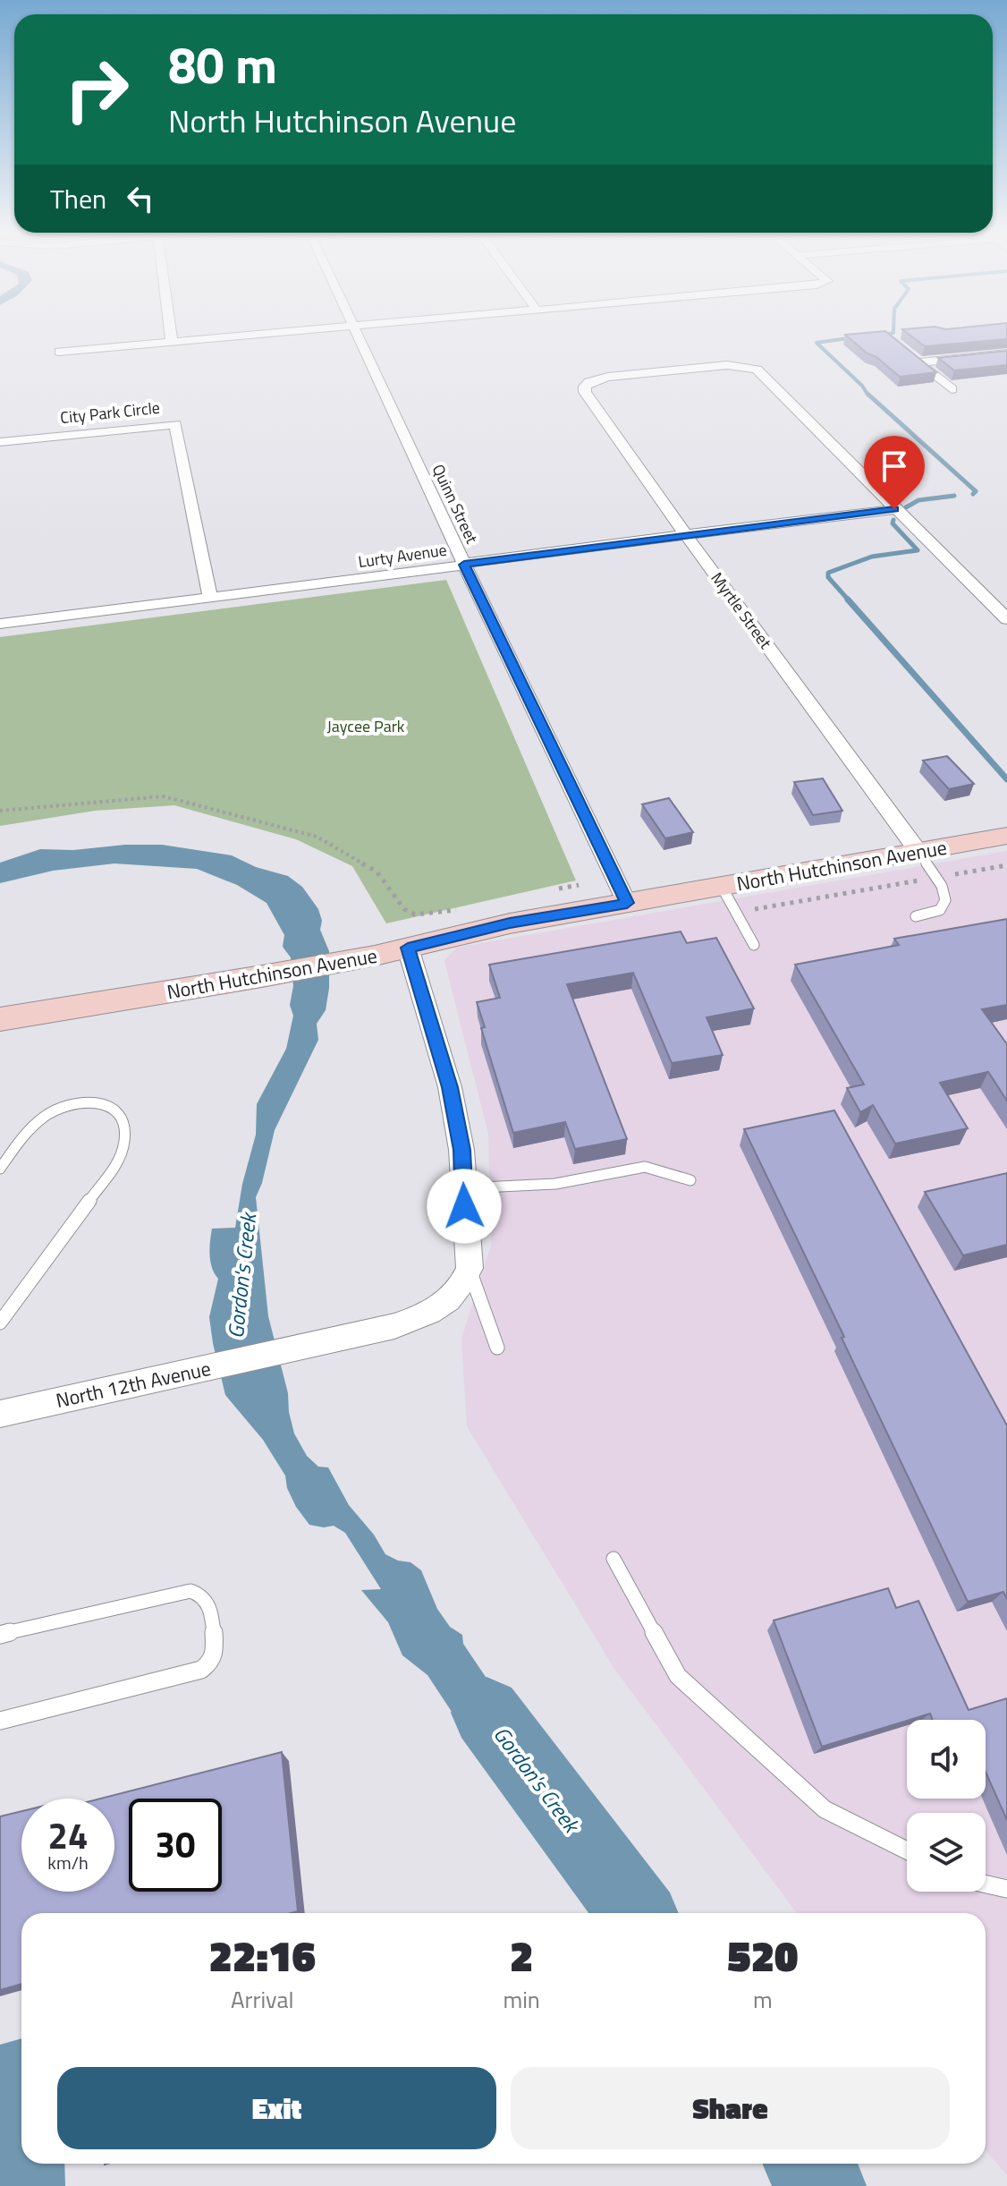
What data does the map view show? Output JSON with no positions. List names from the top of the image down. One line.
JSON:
{"streets":{"main road":["North Hutchinson Avenue"],"street":["City Park Circle","Quinn Street","Lurty Avenue","Myrtle Street","North 12th Avenue"]},"crossings":[["City Park Circle","Lurty Avenue"],["Quinn Street","Lurty Avenue"],["Quinn Street","North Hutchinson Avenue"],["Lurty Avenue","Myrtle Street"],["Myrtle Street","North Hutchinson Avenue"]],"water":["Gordon's Creek"],"parks":["Jaycee Park"],"page":{"turn":["80 m","North Hutchinson Avenue"],"then":"Then","speed":"24 km/h","limit":"30","eta":["22:16","Arrival","2","min","520","m"],"buttons":["Exit","Share"]}}
